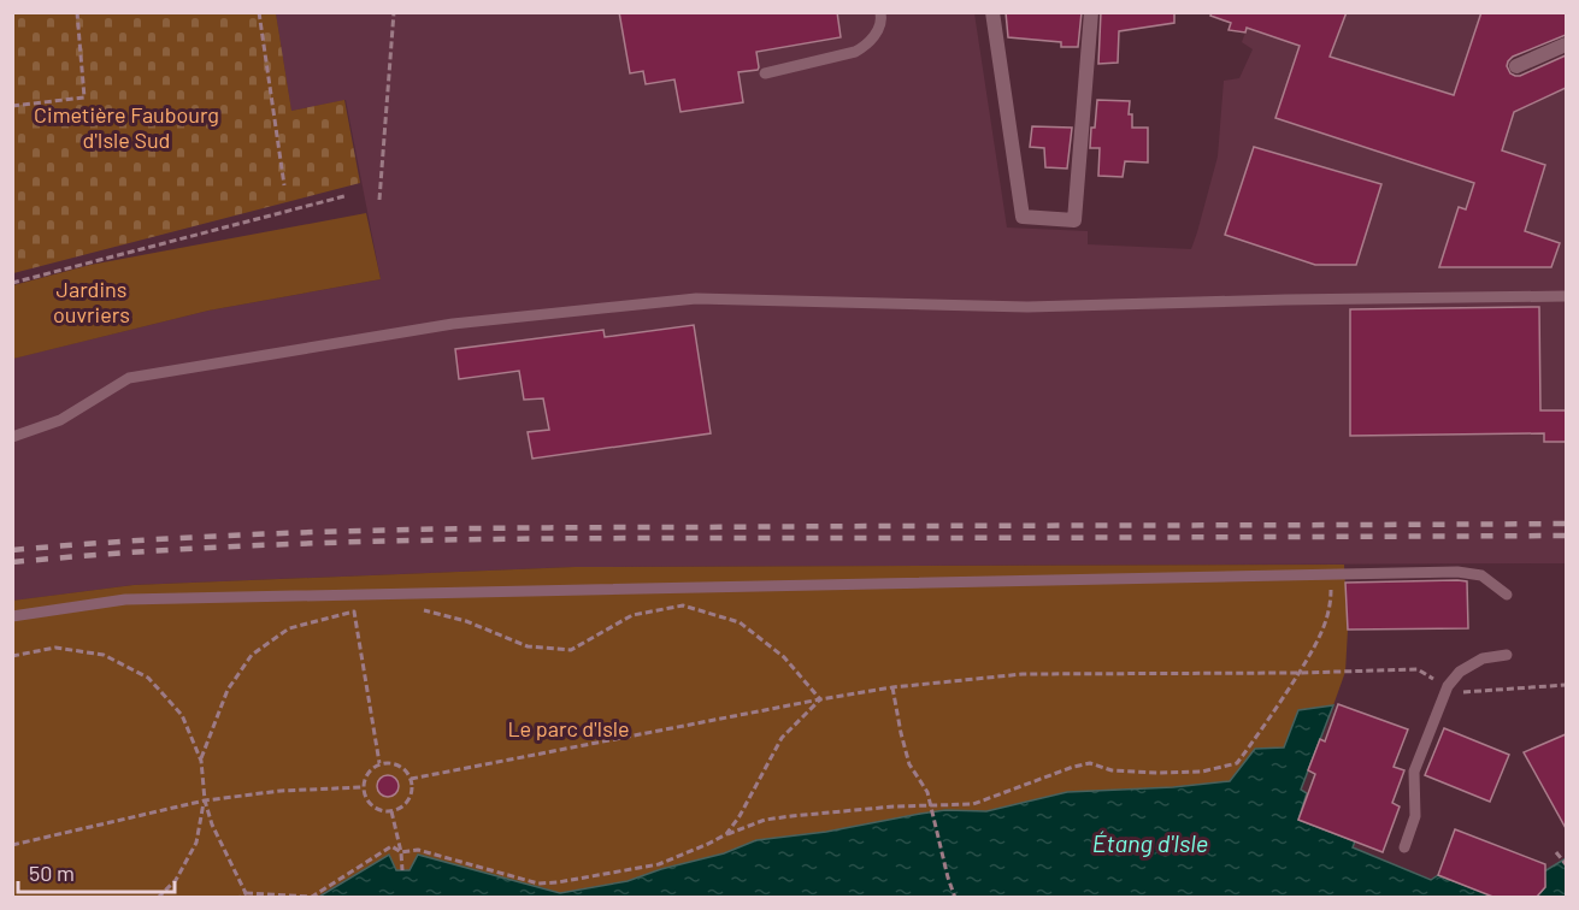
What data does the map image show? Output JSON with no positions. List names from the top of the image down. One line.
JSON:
{"water":["Étang d'Isle"],"parks":["Cimetière Faubourg d'Isle Sud","Jardins ouvriers","Le parc d'Isle"],"scale_bar":"50 m"}
